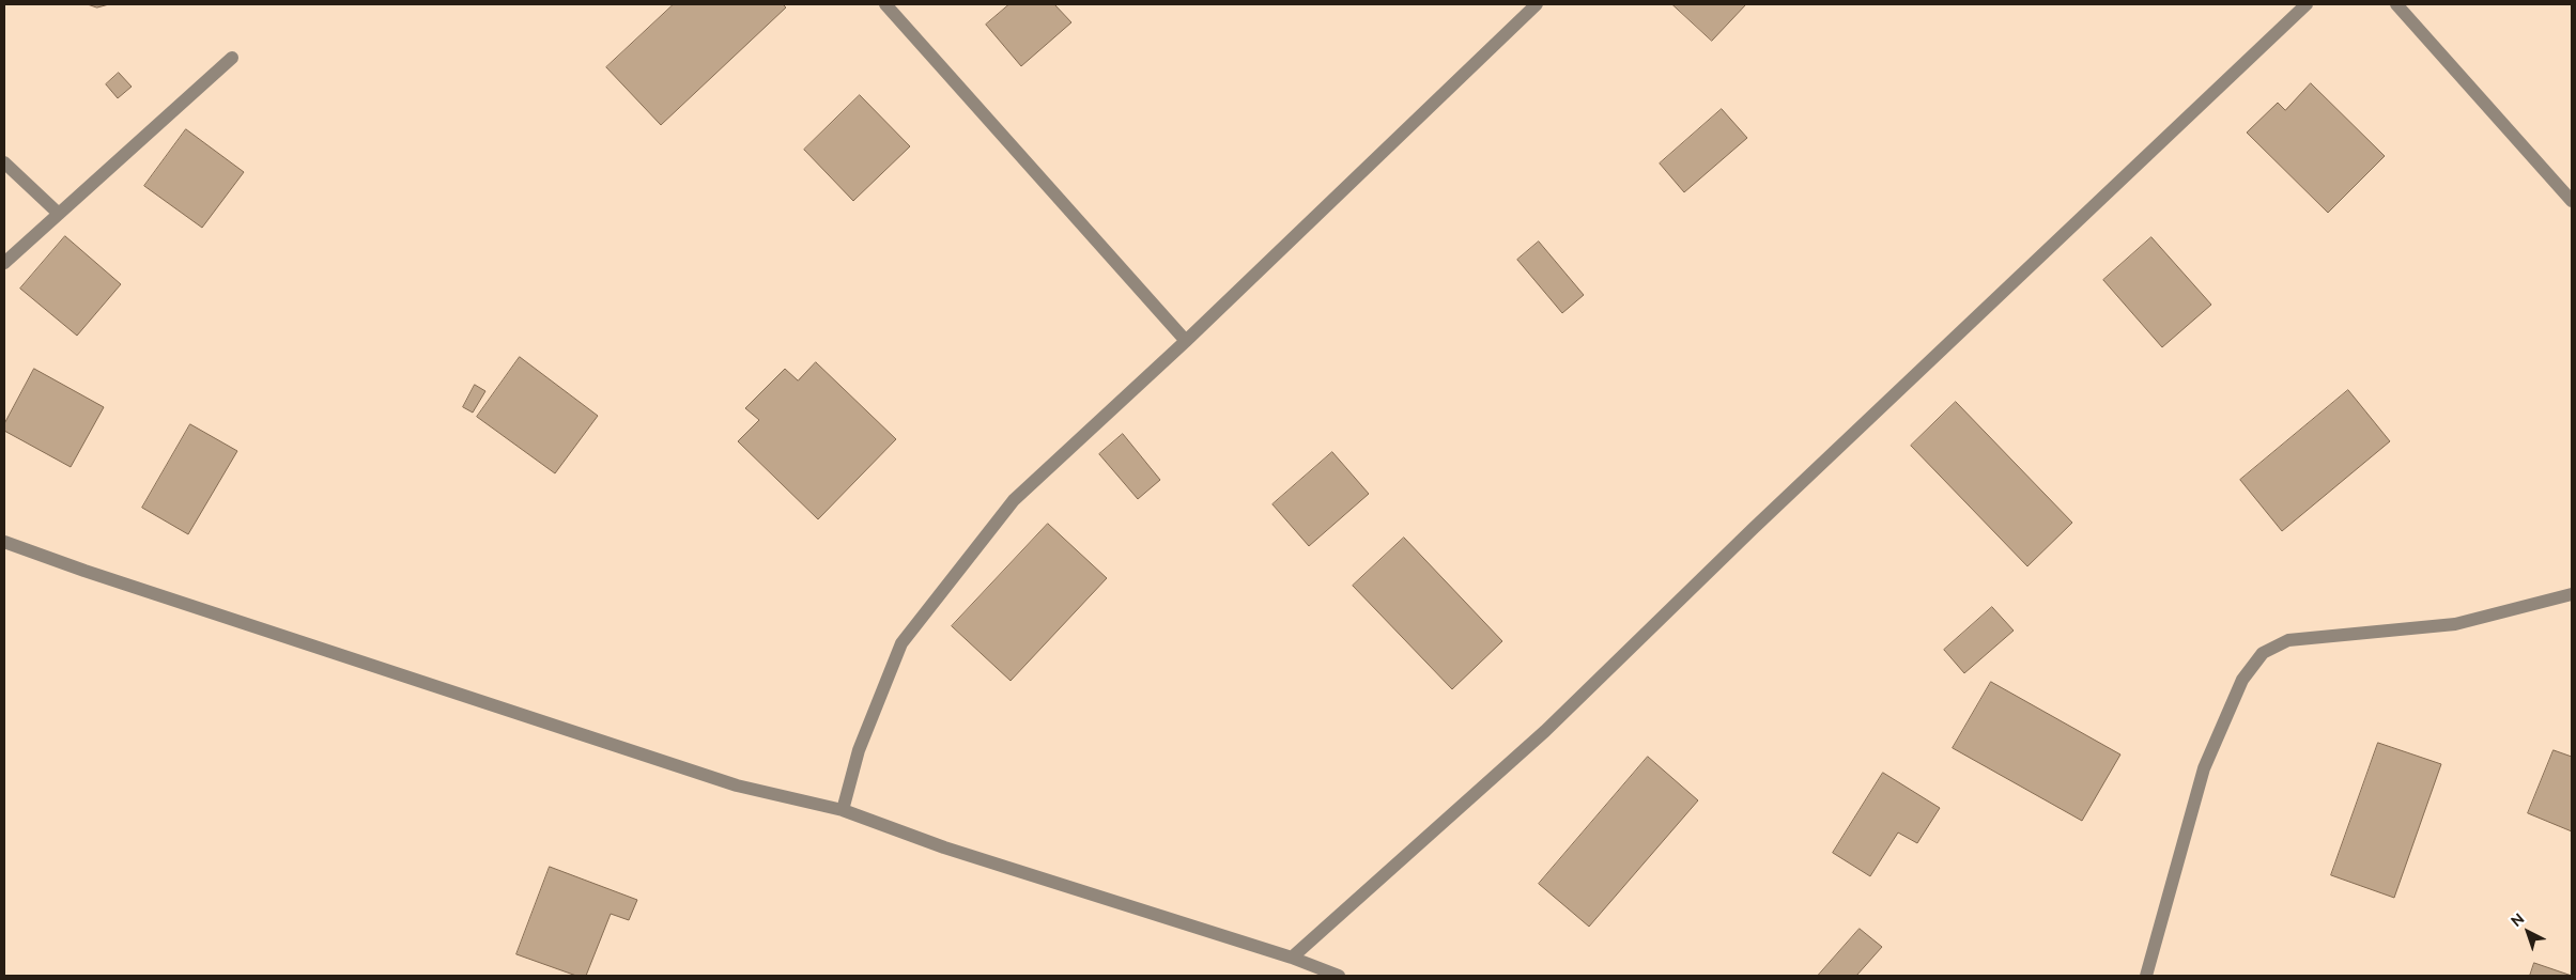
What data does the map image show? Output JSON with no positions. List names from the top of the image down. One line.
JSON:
{"north":"top left"}
